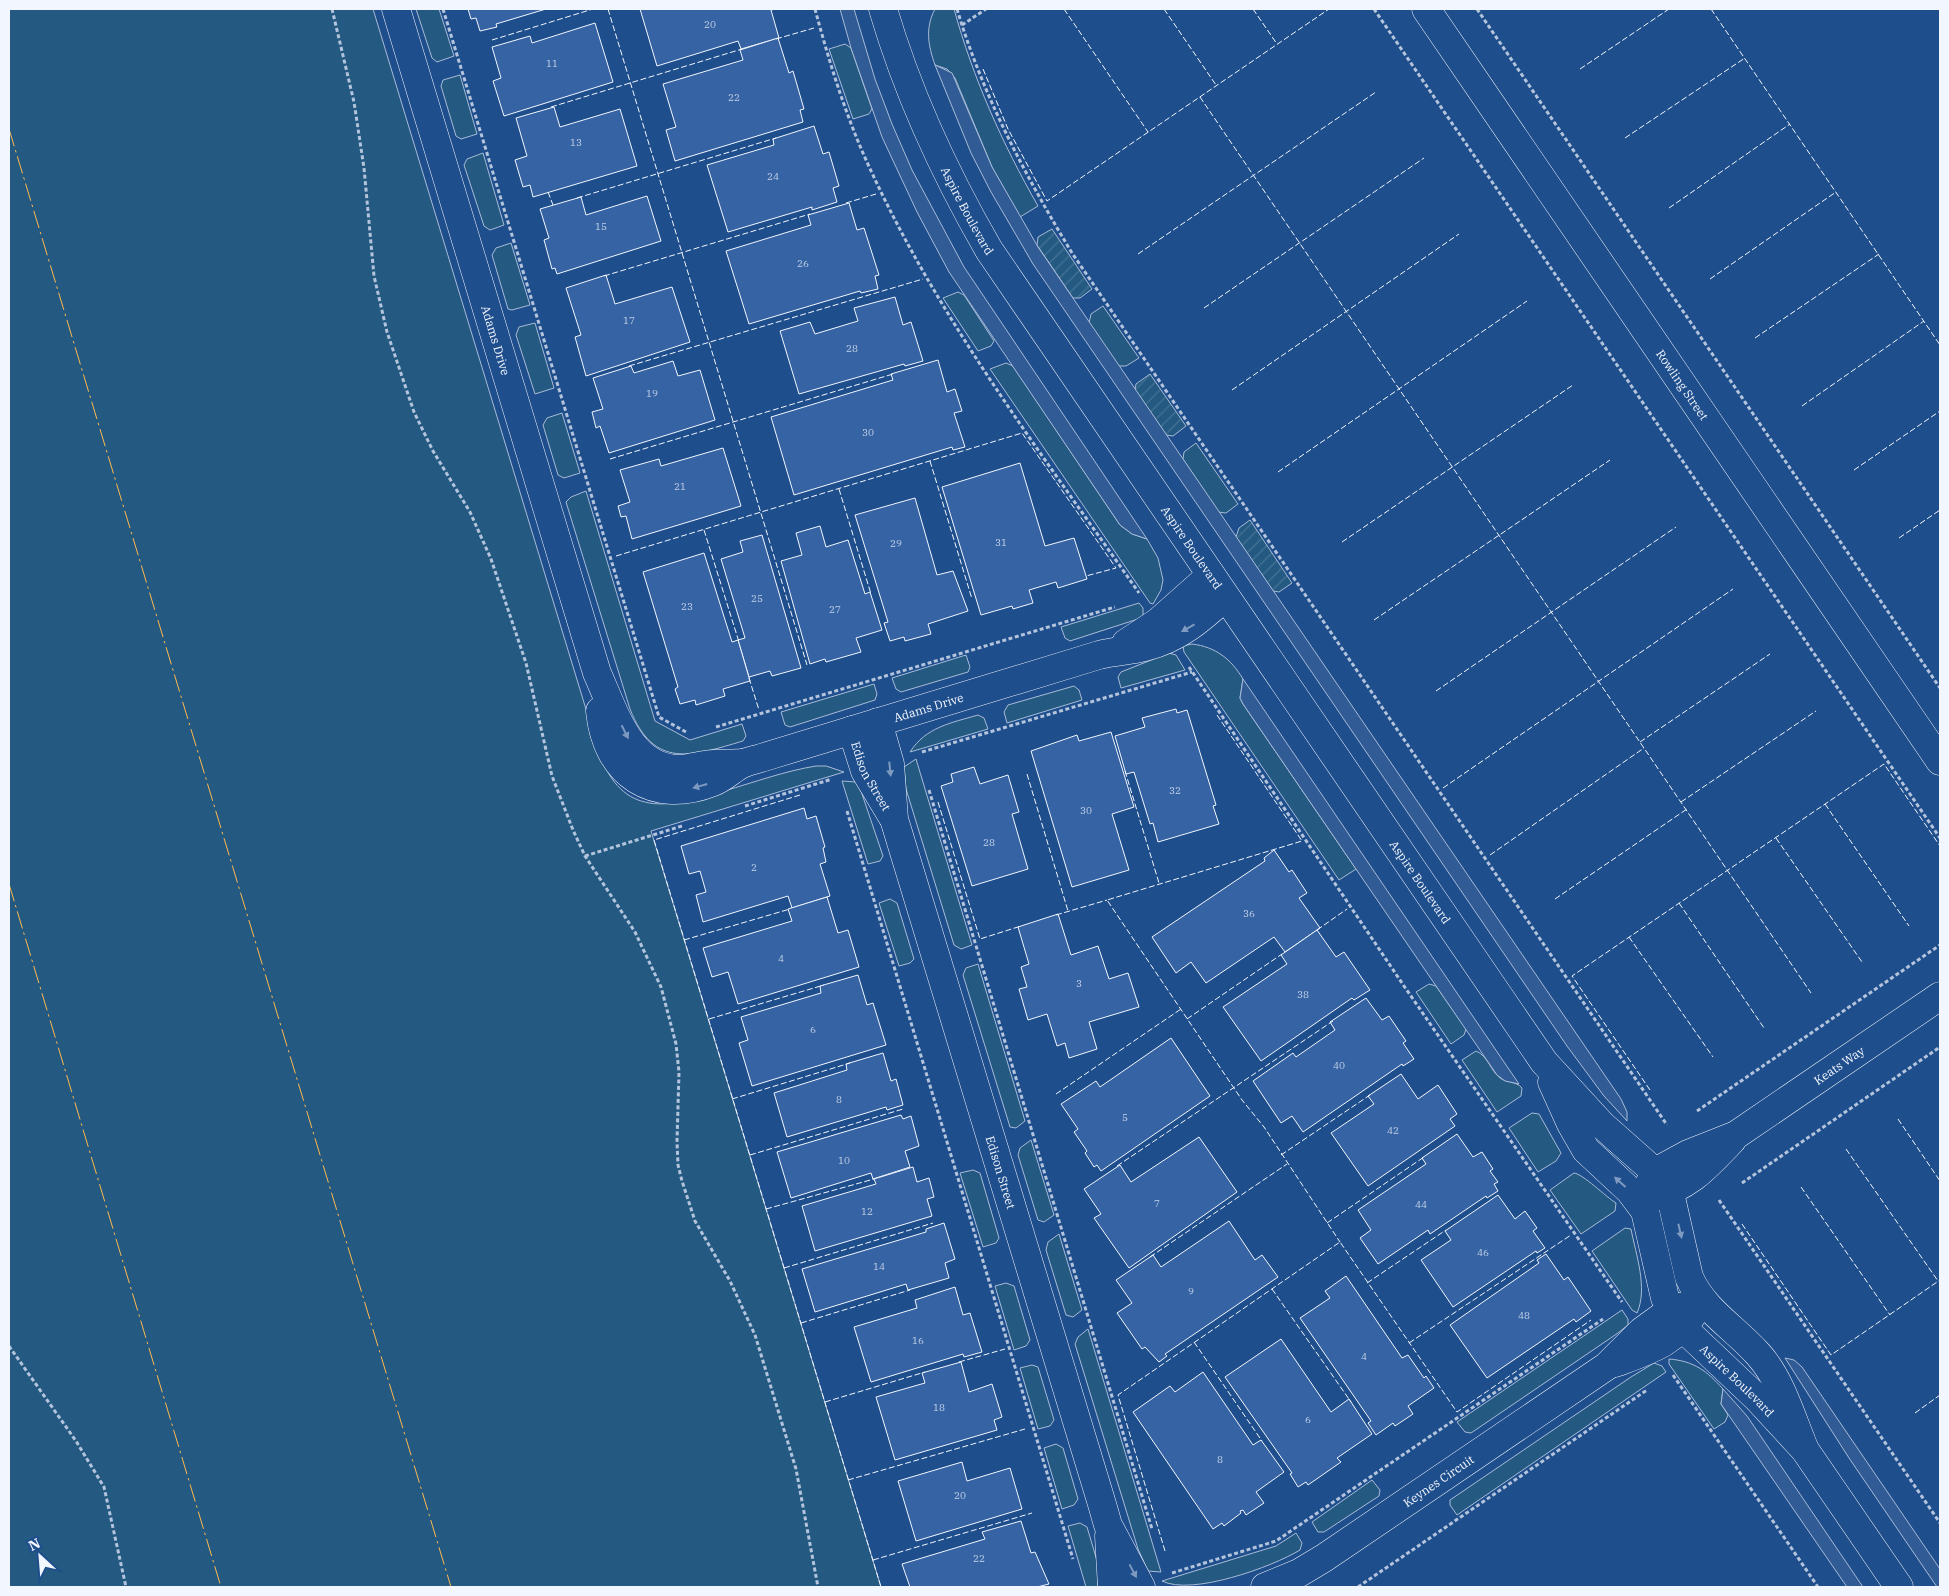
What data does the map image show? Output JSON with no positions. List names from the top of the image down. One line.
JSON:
{"streets":{"street":["Aspire Boulevard","Adams Drive","Rowling Street","Edison Street","Keats Way","Keynes Circuit"]},"crossings":[["Aspire Boulevard","Adams Drive"],["Aspire Boulevard","Keats Way"],["Aspire Boulevard","Keynes Circuit"],["Adams Drive","Edison Street"]],"house_numbers":["20","11","22","13","24","15","26","17","28","19","30","21","31","29","25","23","27","32","30","28","2","36","4","3","38","6","40","8","5","42","10","7","44","12","46","14","9","48","16","4","18","6","8","20","22"],"north":"top left"}
